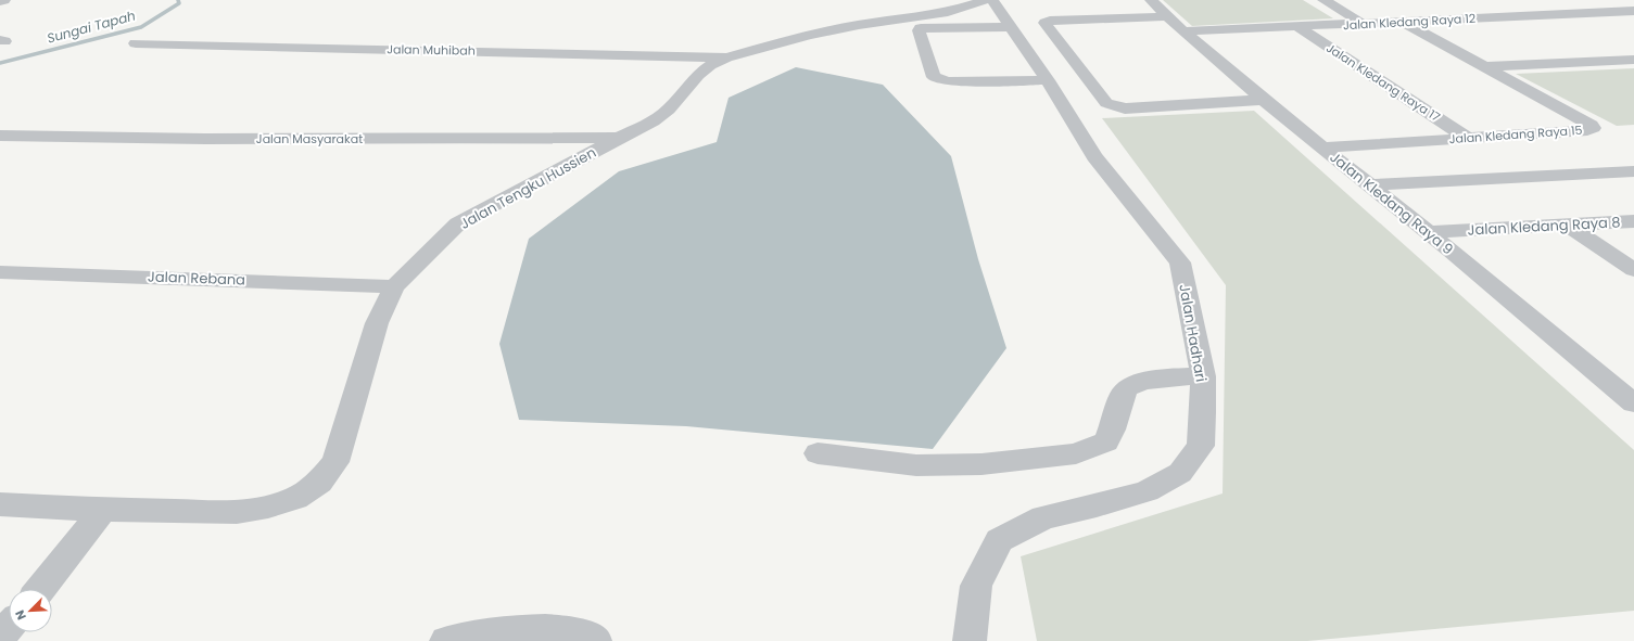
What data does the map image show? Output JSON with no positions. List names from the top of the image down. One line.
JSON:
{"streets":{"street":["Jalan Kledang Raya 12","Jalan Muhibah","Jalan Kledang Raya 17","Jalan Kledang Raya 15","Jalan Masyarakat","Jalan Tengku Hussien","Jalan Kledang Raya 9","Jalan Kledang Raya 8","Jalan Rebana","Jalan Hadhari"]},"crossings":[["Jalan Kledang Raya 12","Jalan Kledang Raya 17"],["Jalan Kledang Raya 12","Jalan Kledang Raya 15"],["Jalan Kledang Raya 12","Jalan Kledang Raya 9"],["Jalan Muhibah","Jalan Tengku Hussien"],["Jalan Kledang Raya 17","Jalan Kledang Raya 15"],["Jalan Kledang Raya 15","Jalan Kledang Raya 9"],["Jalan Masyarakat","Jalan Tengku Hussien"],["Jalan Tengku Hussien","Jalan Rebana"],["Jalan Kledang Raya 9","Jalan Kledang Raya 8"]],"water":["Sungai Tapah"],"north":"bottom left"}
